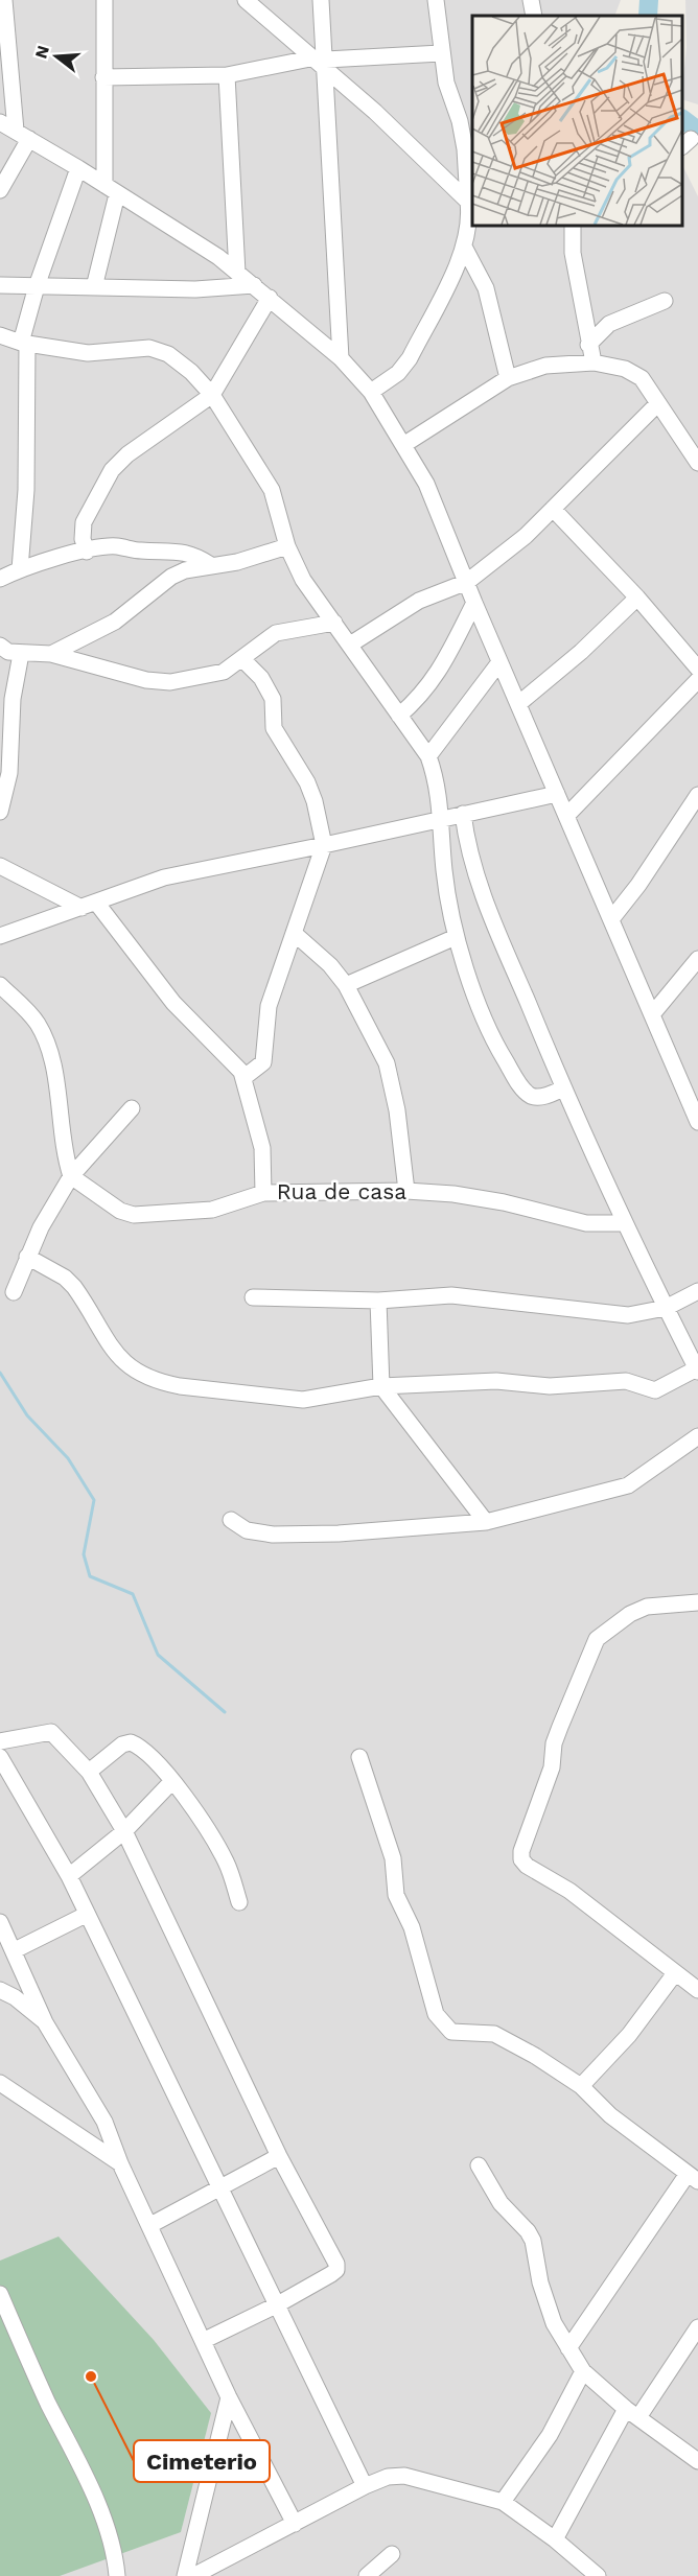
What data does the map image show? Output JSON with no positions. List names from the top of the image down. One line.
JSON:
{"streets":{"street":["Rua de casa"]},"places":["Cimeterio"],"north":"left"}
